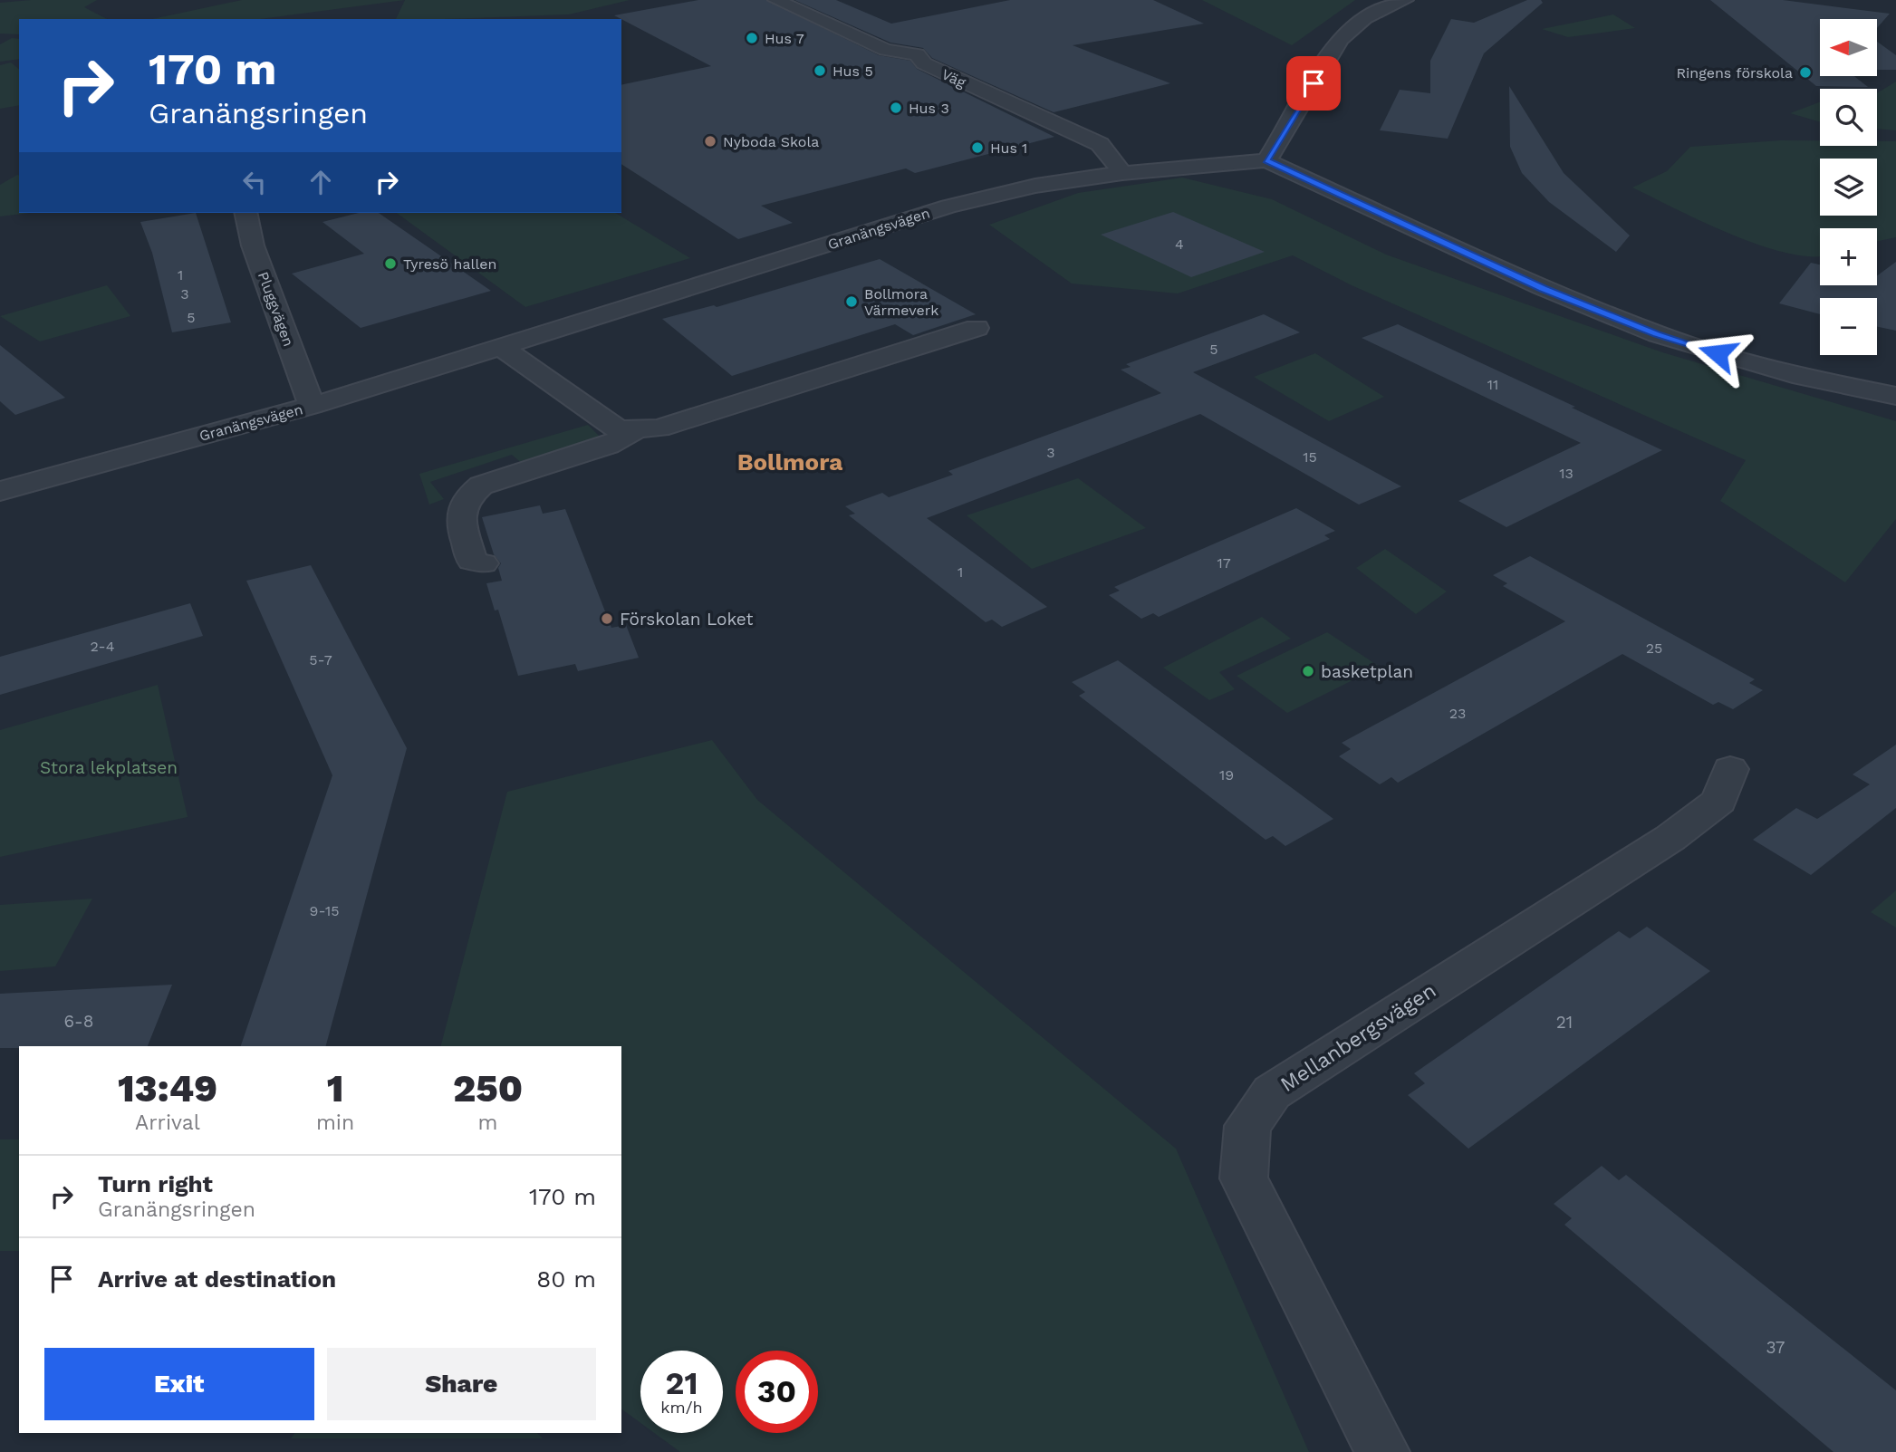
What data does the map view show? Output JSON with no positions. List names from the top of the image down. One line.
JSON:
{"streets":{"street":["Väg","Granängsvägen","Pluggvägen","Mellanbergsvägen"]},"crossings":[["Väg","Granängsvägen"],["Granängsvägen","Pluggvägen"]],"districts":["Bollmora"],"parks":["Stora lekplatsen"],"places":["Hus 7","Hus 5","Ringens förskola","Hus 3","Nyboda Skola","Hus 1","Tyresö hallen","Bollmora Värmeverk","Förskolan Loket","basketplan"],"house_numbers":["4","1","3","5","5","11","3","15","13","17","1","2-4","25","5-7","23","19","9-15","6-8","21","37"],"north":"left","page":{"map_buttons":["+","−"],"turn":["170 m","Granängsringen"],"eta":["13:49","Arrival","1","min","250","m"],"list":[{"name":"Turn right","note":"Granängsringen","value":"170 m"},{"name":"Arrive at destination","value":"80 m"}],"buttons":["Exit","Share"],"speed":"21 km/h","limit":"30"}}
